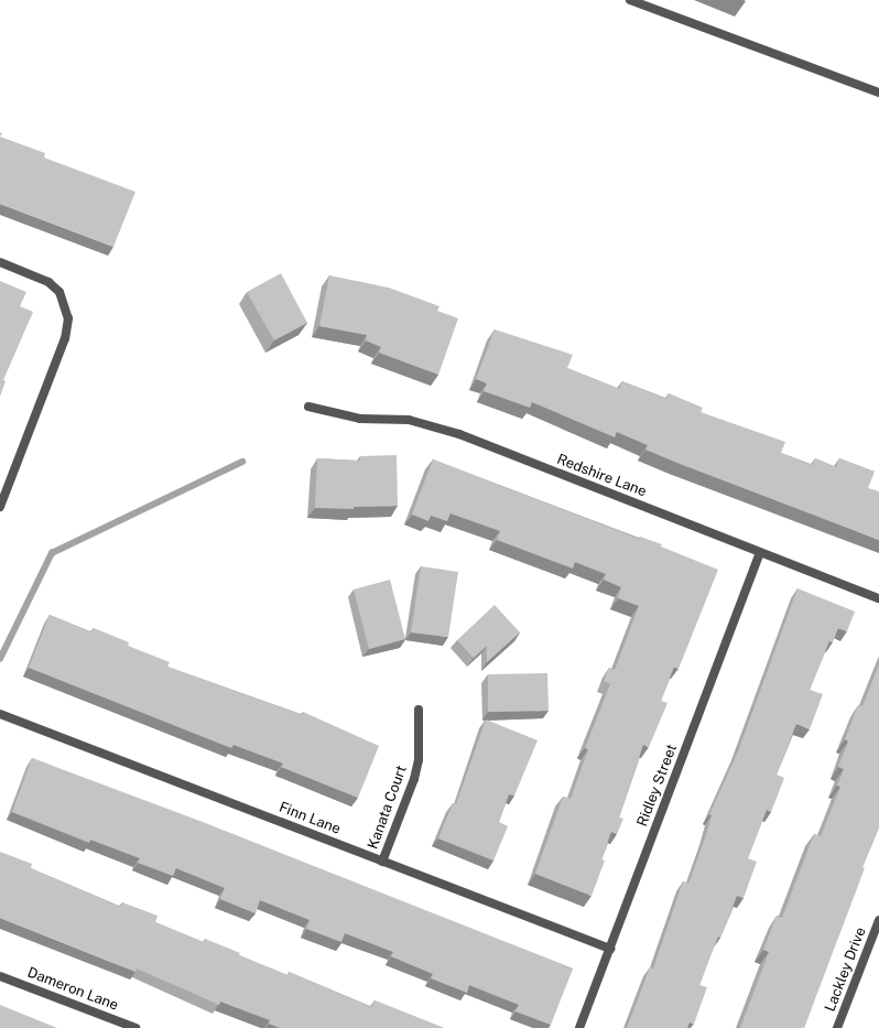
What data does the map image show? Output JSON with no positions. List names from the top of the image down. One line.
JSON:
{"streets":{"street":["Redshire Lane","Ridley Street","Kanata Court","Finn Lane","Lackley Drive","Dameron Lane"]},"crossings":[["Redshire Lane","Ridley Street"],["Ridley Street","Finn Lane"],["Kanata Court","Finn Lane"]]}
